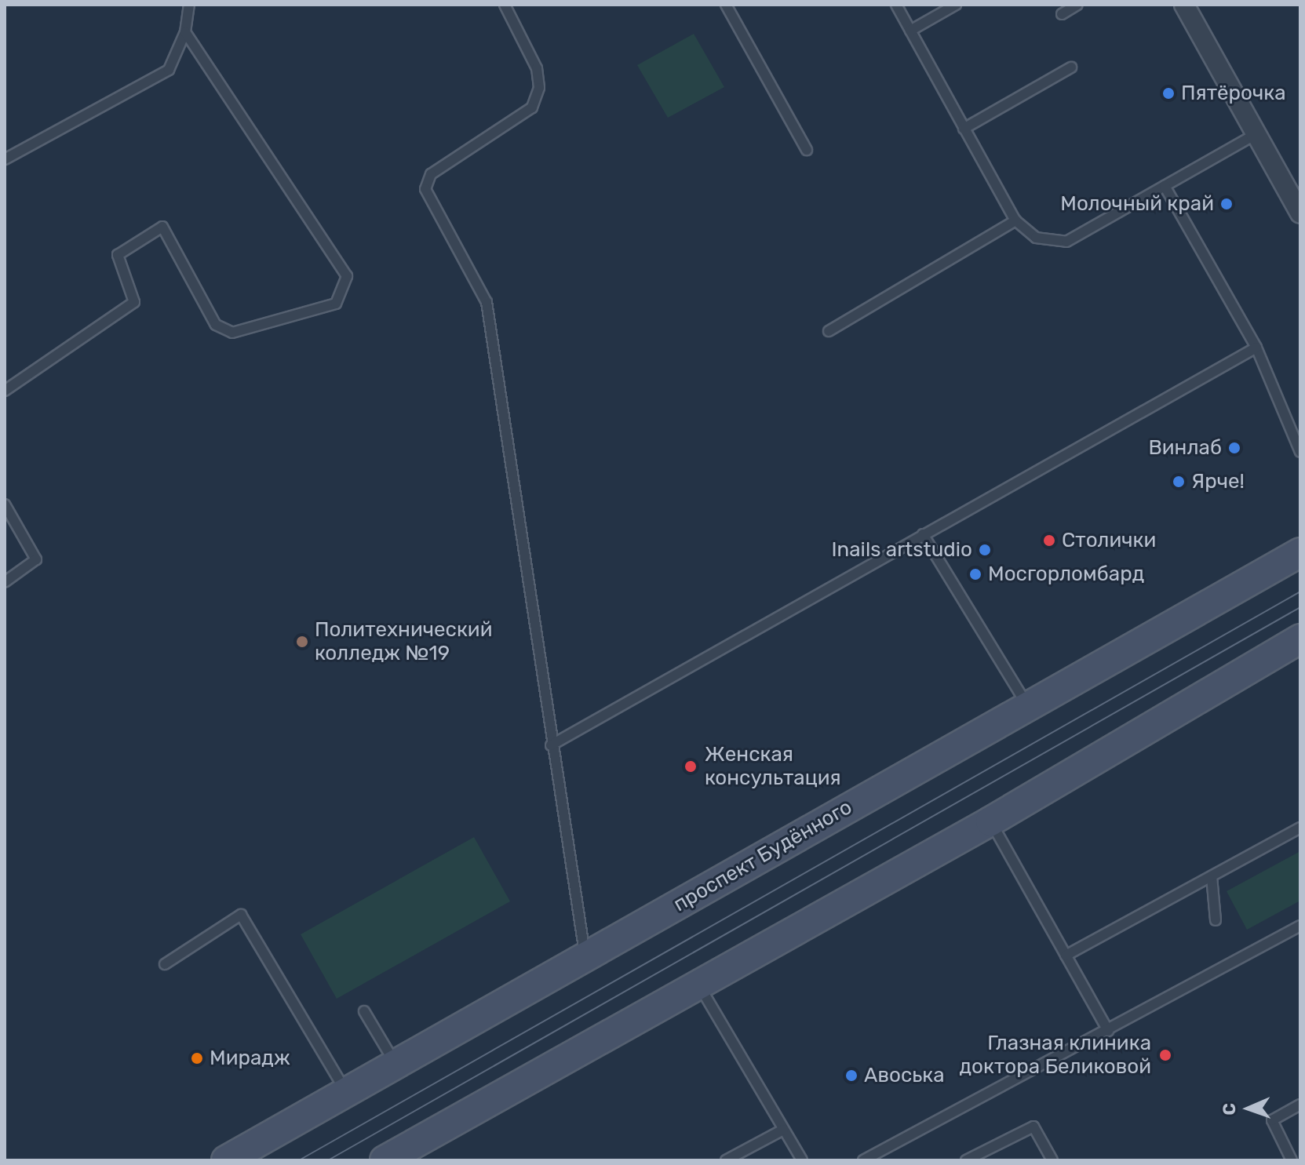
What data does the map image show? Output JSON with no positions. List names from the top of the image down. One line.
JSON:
{"streets":{"main road":["проспект Будённого"]},"places":["Пятёрочка","Молочный край","Винлаб","Ярче!","Столички","Inails artstudio","Мосгорломбард","Политехнический колледж №19","Женская консультация","Глазная клиника доктора Беликовой","Мирадж","Авоська"],"north":"left"}
